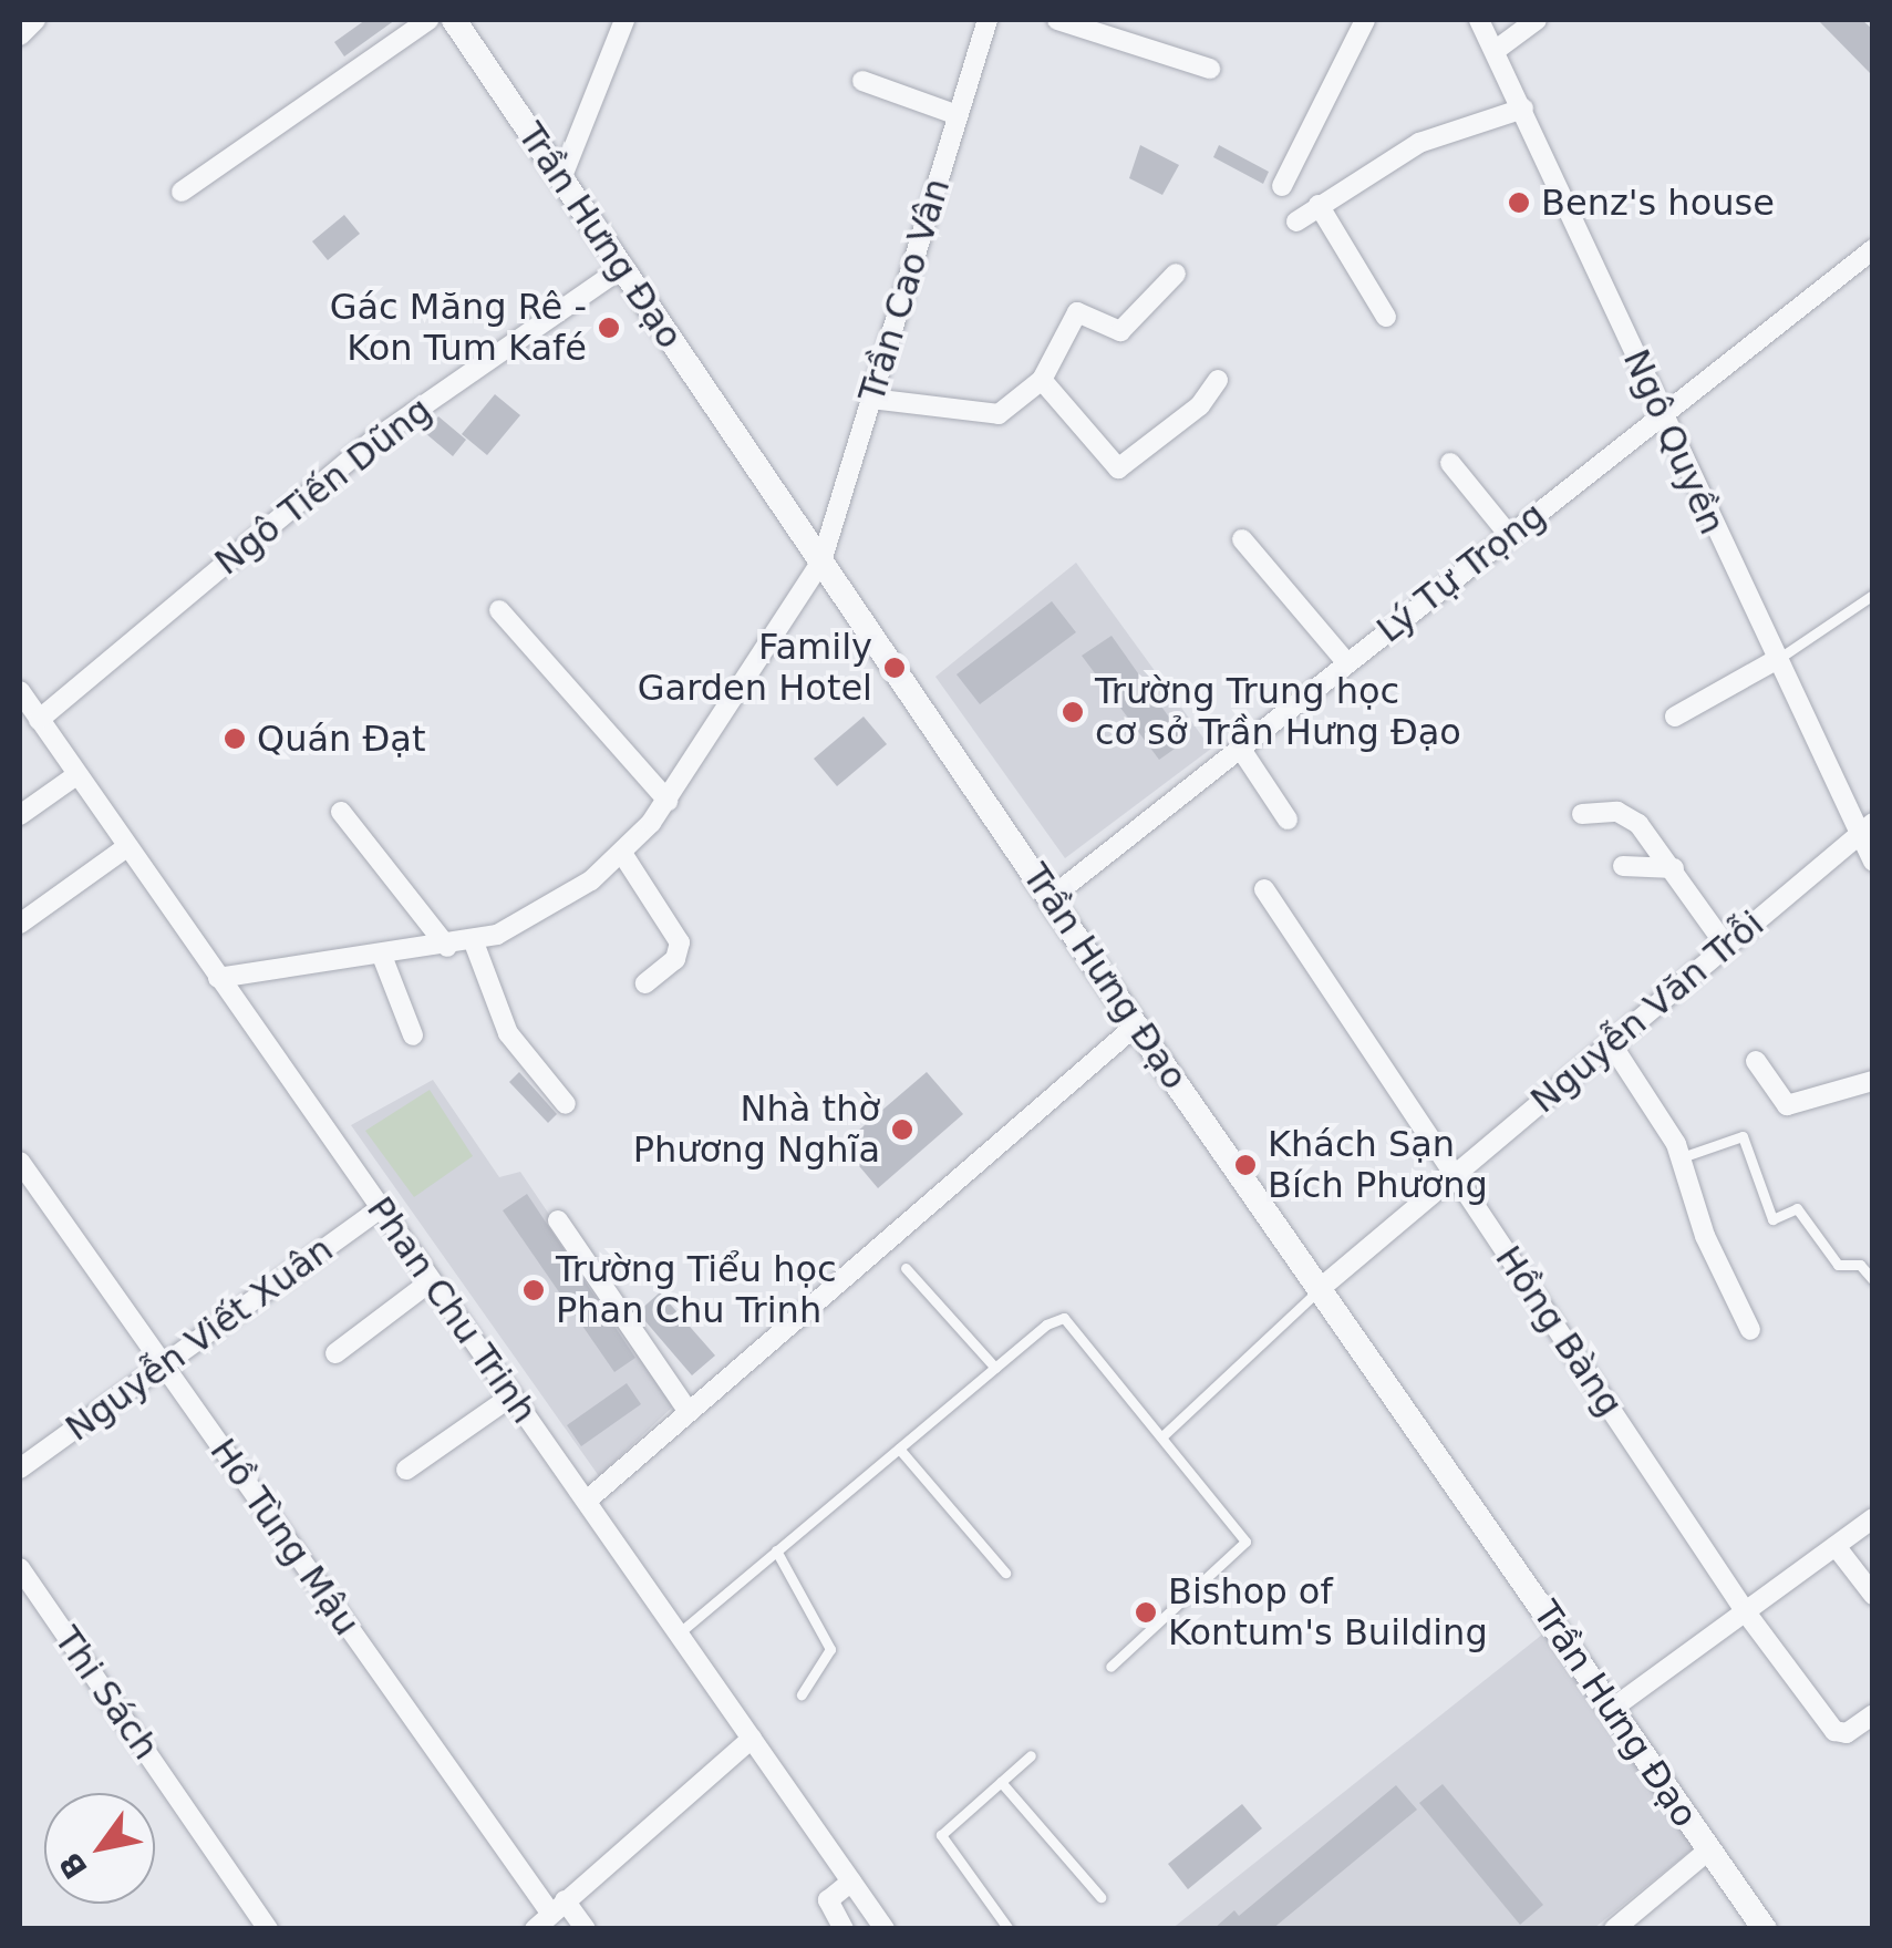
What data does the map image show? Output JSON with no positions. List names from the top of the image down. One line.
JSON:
{"streets":{"street":["Trần Hưng Đạo","Trần Cao Vân","Ngô Quyền","Ngô Tiến Dũng","Lý Tự Trọng","Nguyễn Văn Trỗi","Phan Chu Trinh","Hồng Bàng","Nguyễn Viết Xuân","Hồ Tùng Mậu","Thi Sách"]},"crossings":[["Trần Hưng Đạo","Trần Cao Vân"],["Trần Hưng Đạo","Ngô Tiến Dũng"],["Trần Hưng Đạo","Lý Tự Trọng"],["Trần Hưng Đạo","Nguyễn Văn Trỗi"],["Trần Cao Vân","Phan Chu Trinh"],["Ngô Quyền","Lý Tự Trọng"],["Ngô Quyền","Nguyễn Văn Trỗi"],["Ngô Tiến Dũng","Phan Chu Trinh"],["Nguyễn Văn Trỗi","Hồng Bàng"],["Phan Chu Trinh","Nguyễn Viết Xuân"],["Nguyễn Viết Xuân","Hồ Tùng Mậu"]],"places":["Benz's house","Gác Măng Rê - Kon Tum Kafé","Family Garden Hotel","Trường Trung học cơ sở Trần Hưng Đạo","Quán Đạt","Nhà thờ Phương Nghĩa","Khách Sạn Bích Phương","Trường Tiểu học Phan Chu Trinh","Bishop of Kontum's Building"],"north":"bottom left"}
